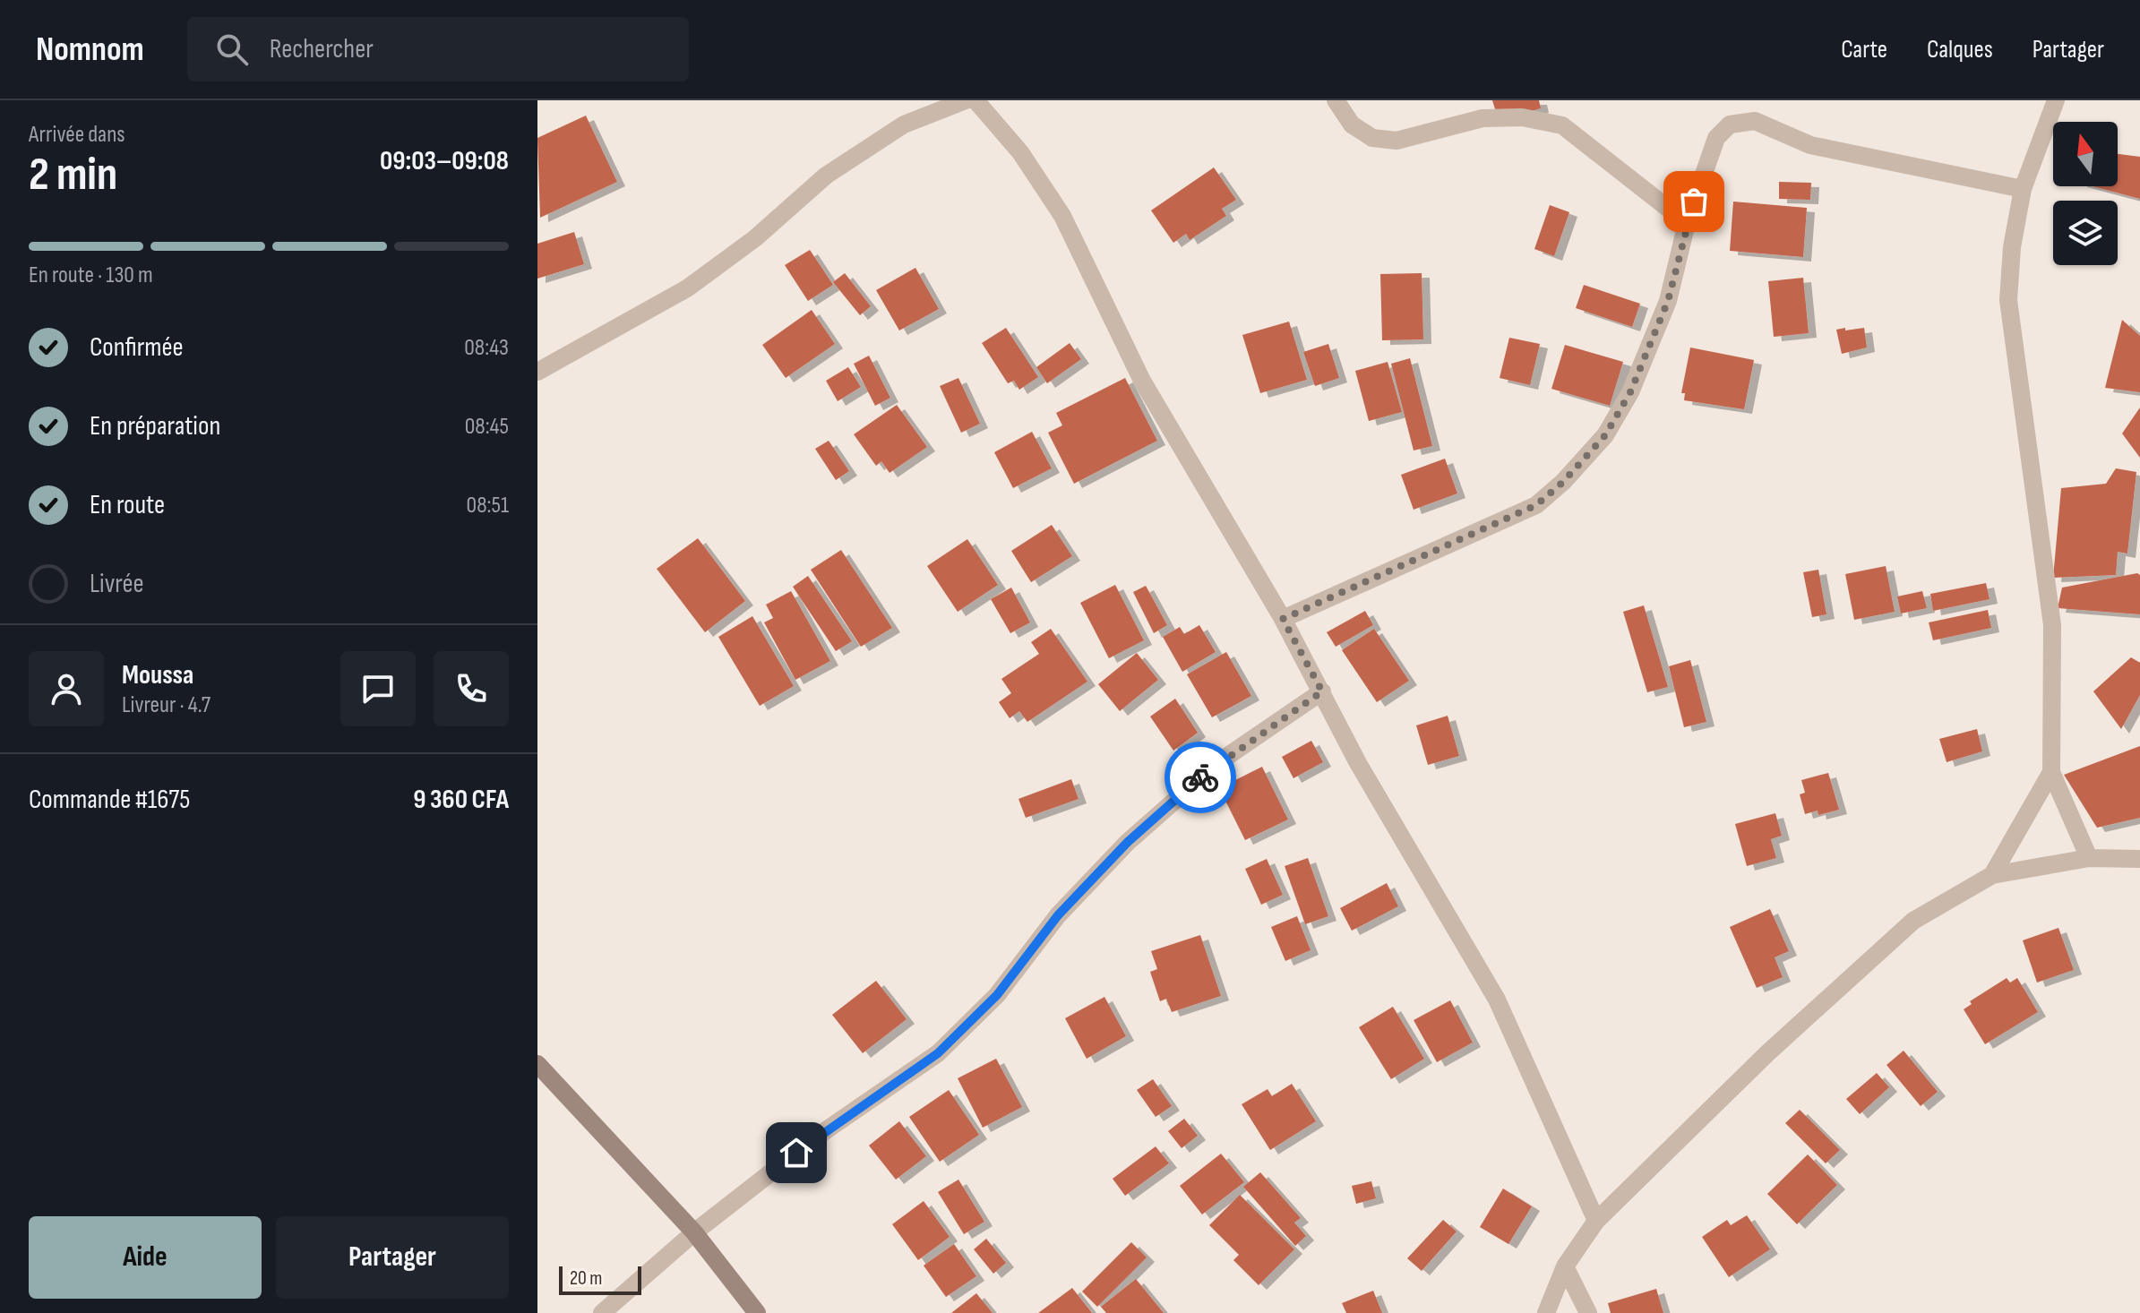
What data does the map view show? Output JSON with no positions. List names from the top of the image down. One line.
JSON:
{"scale_bar":"20 m","north":"top","page":{"header":"Nomnom","search":"Rechercher","nav":["Carte","Calques","Partager"],"heading":["2 min","Arrivée dans","09:03–09:08"],"panel":["Moussa","Livreur · 4.7","Commande #1675","9 360 CFA"],"bar":"En route · 130 m","list":[["Confirmée","08:43"],["En préparation","08:45"],["En route","08:51"],"Livrée"],"buttons":["Aide","Partager"],"scale":"20 m"}}
